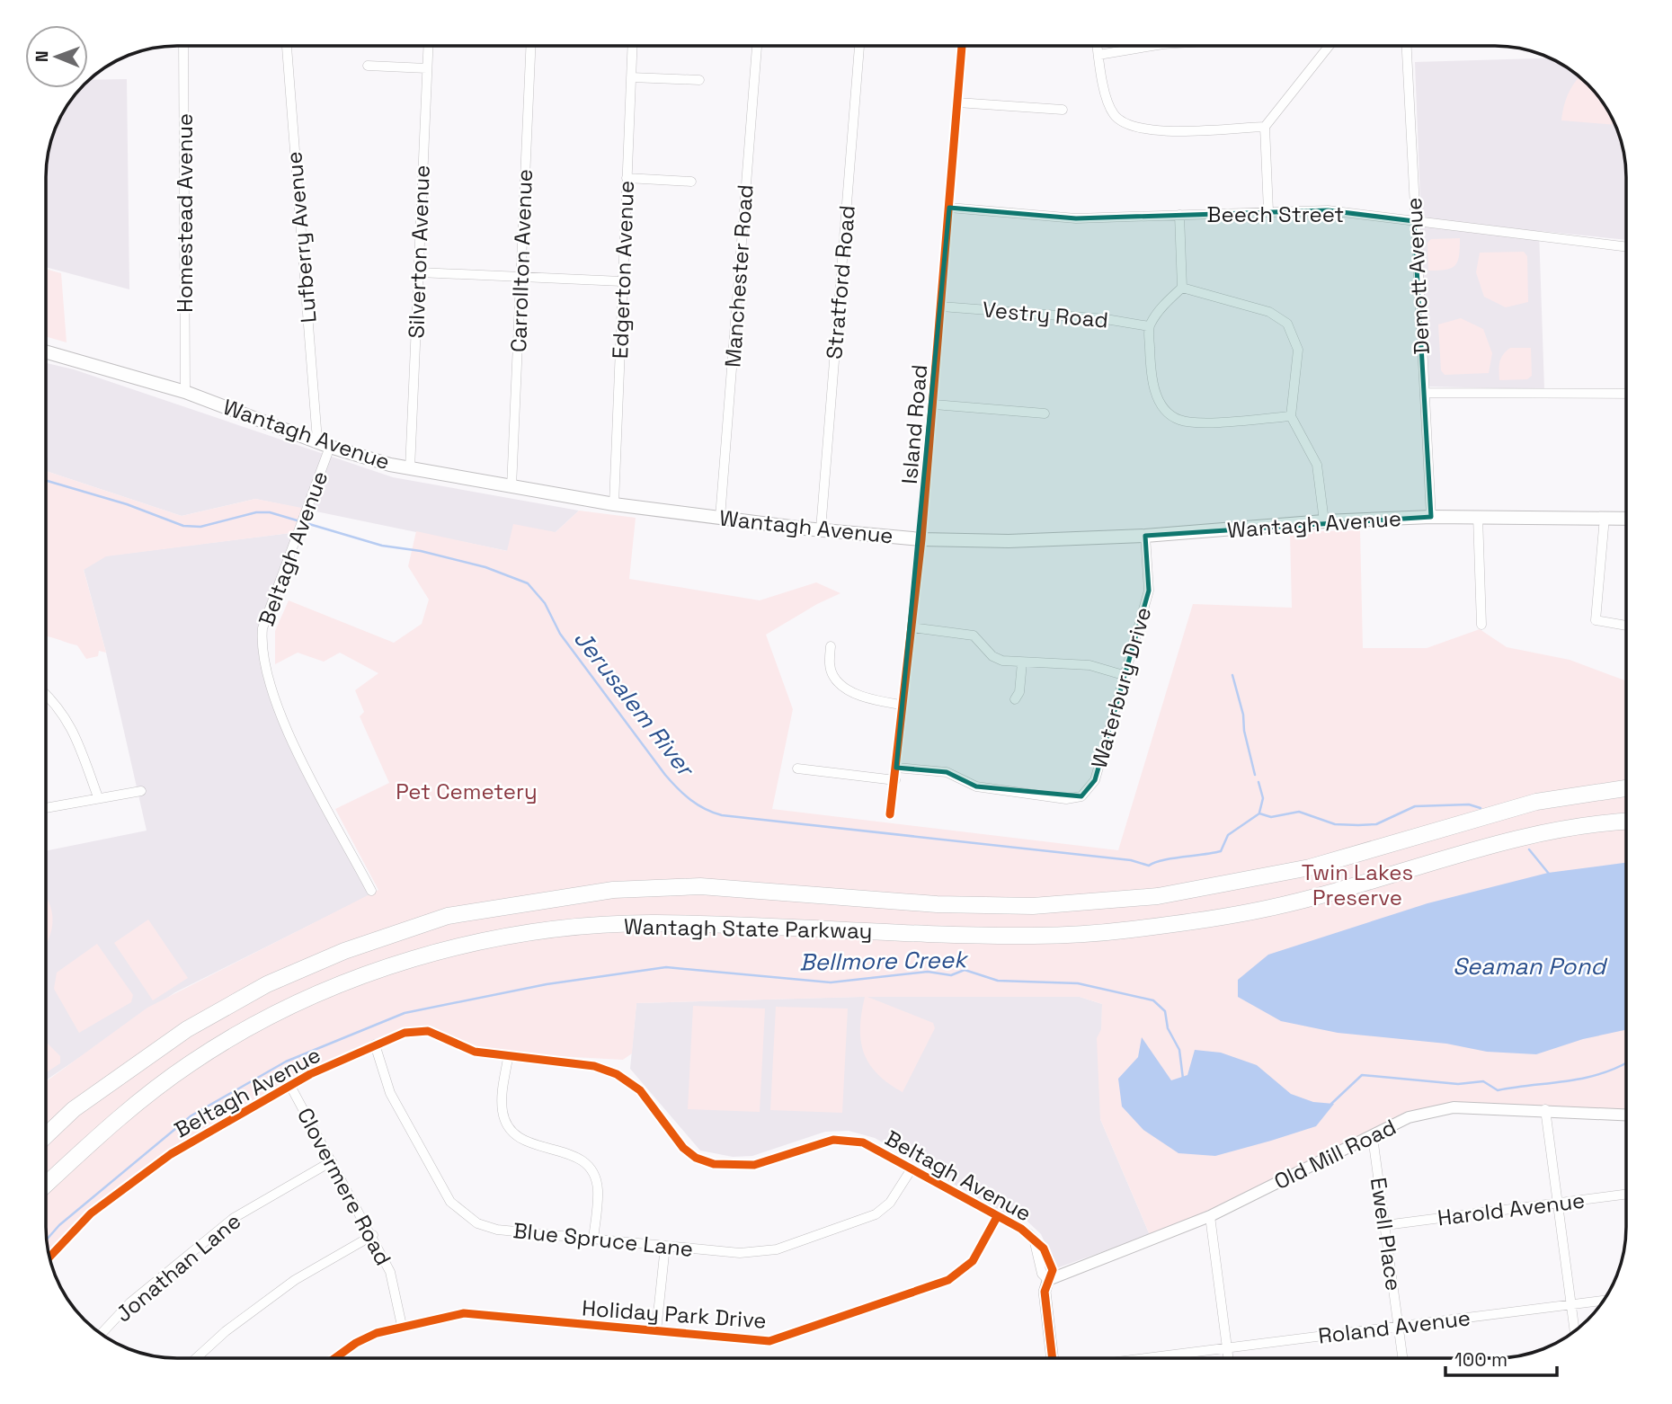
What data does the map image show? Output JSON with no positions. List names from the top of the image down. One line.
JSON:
{"streets":{"highway":["Wantagh State Parkway"],"main road":["Wantagh Avenue"],"street":["Homestead Avenue","Beech Street","Lufberry Avenue","Silverton Avenue","Carrollton Avenue","Edgerton Avenue","Manchester Road","Demott Avenue","Stratford Road","Vestry Road","Island Road","Beltagh Avenue","Waterbury Drive","Old Mill Road","Clovermere Road","Harold Avenue","Ewell Place","Blue Spruce Lane","Jonathan Lane","Holiday Park Drive","Roland Avenue"]},"crossings":[["Homestead Avenue","Wantagh Avenue"],["Beech Street","Demott Avenue"],["Beech Street","Island Road"],["Lufberry Avenue","Wantagh Avenue"],["Lufberry Avenue","Beltagh Avenue"],["Silverton Avenue","Wantagh Avenue"],["Carrollton Avenue","Wantagh Avenue"],["Edgerton Avenue","Wantagh Avenue"],["Manchester Road","Wantagh Avenue"],["Demott Avenue","Wantagh Avenue"],["Stratford Road","Wantagh Avenue"],["Vestry Road","Island Road"],["Island Road","Wantagh Avenue"],["Island Road","Waterbury Drive"],["Wantagh Avenue","Beltagh Avenue"],["Wantagh Avenue","Waterbury Drive"],["Beltagh Avenue","Old Mill Road"],["Beltagh Avenue","Clovermere Road"],["Beltagh Avenue","Blue Spruce Lane"],["Beltagh Avenue","Holiday Park Drive"],["Old Mill Road","Ewell Place"],["Clovermere Road","Jonathan Lane"],["Clovermere Road","Holiday Park Drive"],["Harold Avenue","Ewell Place"],["Ewell Place","Roland Avenue"]],"water":["Jerusalem River","Bellmore Creek","Seaman Pond"],"parks":["Pet Cemetery","Twin Lakes Preserve"],"scale_bar":"100 m","north":"left"}
